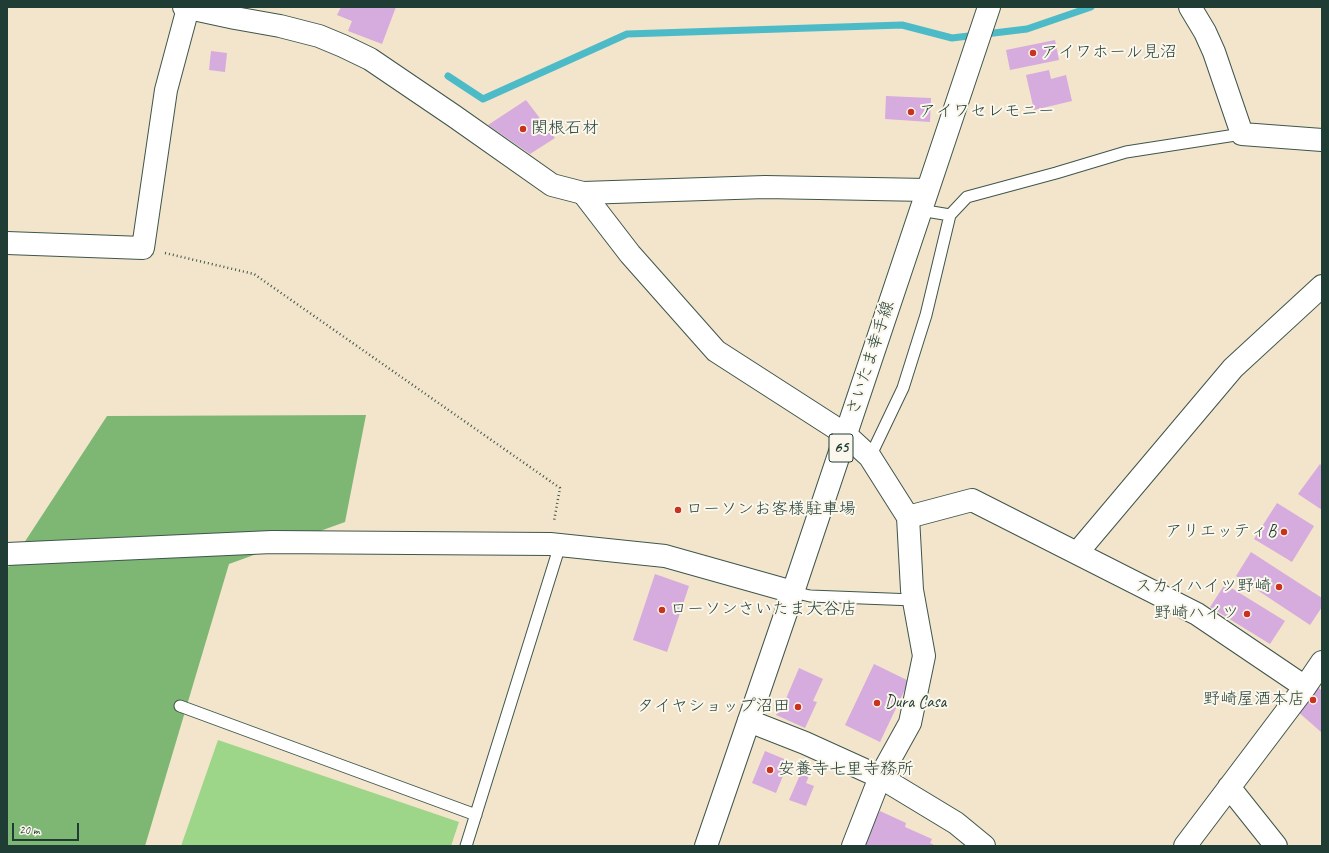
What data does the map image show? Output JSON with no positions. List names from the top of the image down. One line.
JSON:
{"streets":{"street":["さいたま幸手線","65"]},"places":["アイワホール見沼","アイワセレモニー","関根石材","ローソンお客様駐車場","アリエッティB","スカイハイツ野崎","ローソンさいたま大谷店","野崎ハイツ","野崎屋酒本店","Dura Casa","タイヤショップ沼田","安養寺七里寺務所"],"scale_bar":"20 m"}
